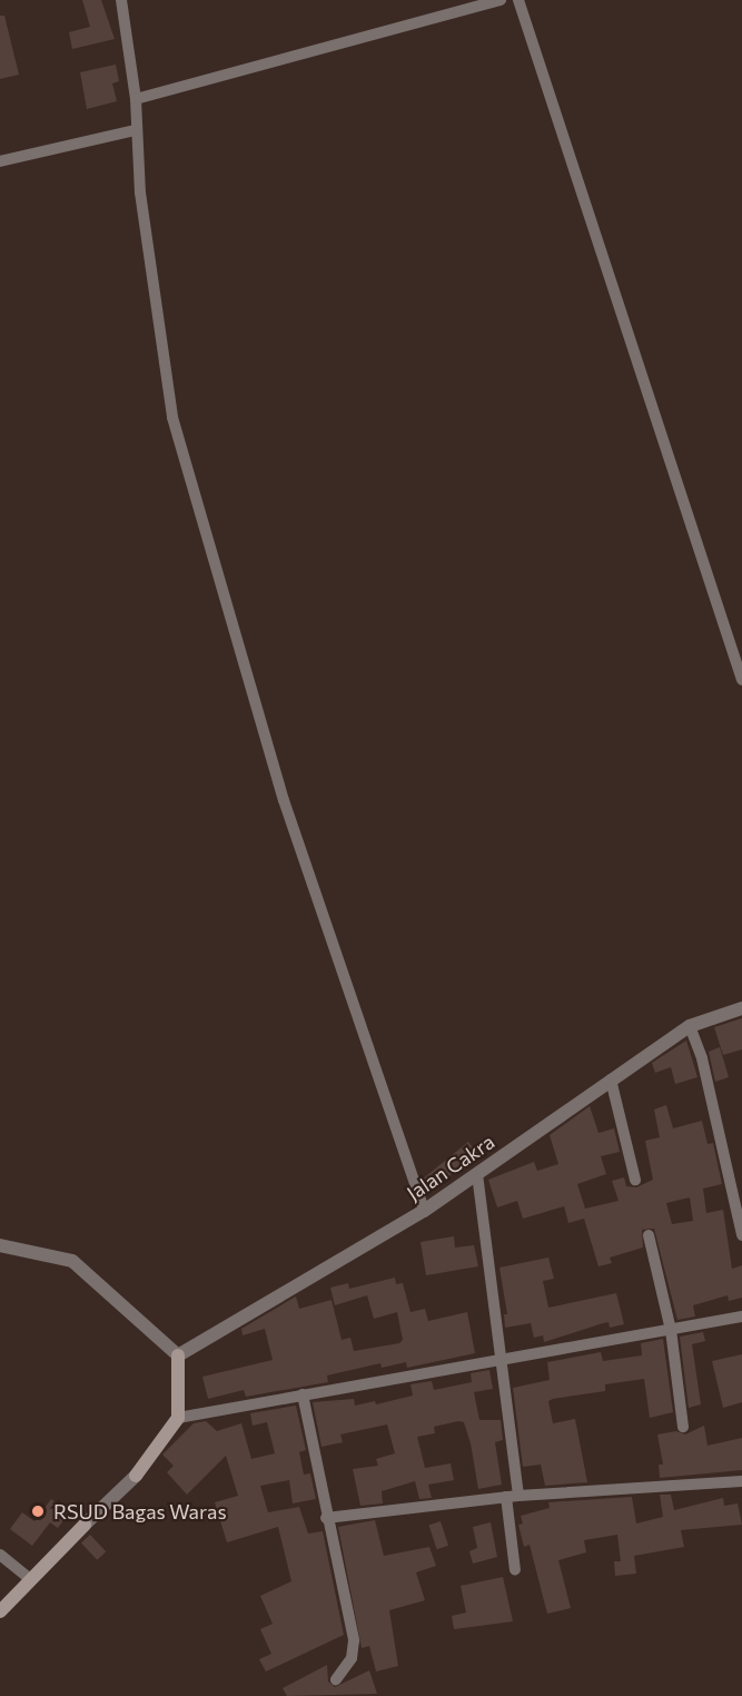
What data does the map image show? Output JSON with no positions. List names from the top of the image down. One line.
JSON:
{"streets":{"street":["Jalan Cakra"]},"places":["RSUD Bagas Waras"]}
